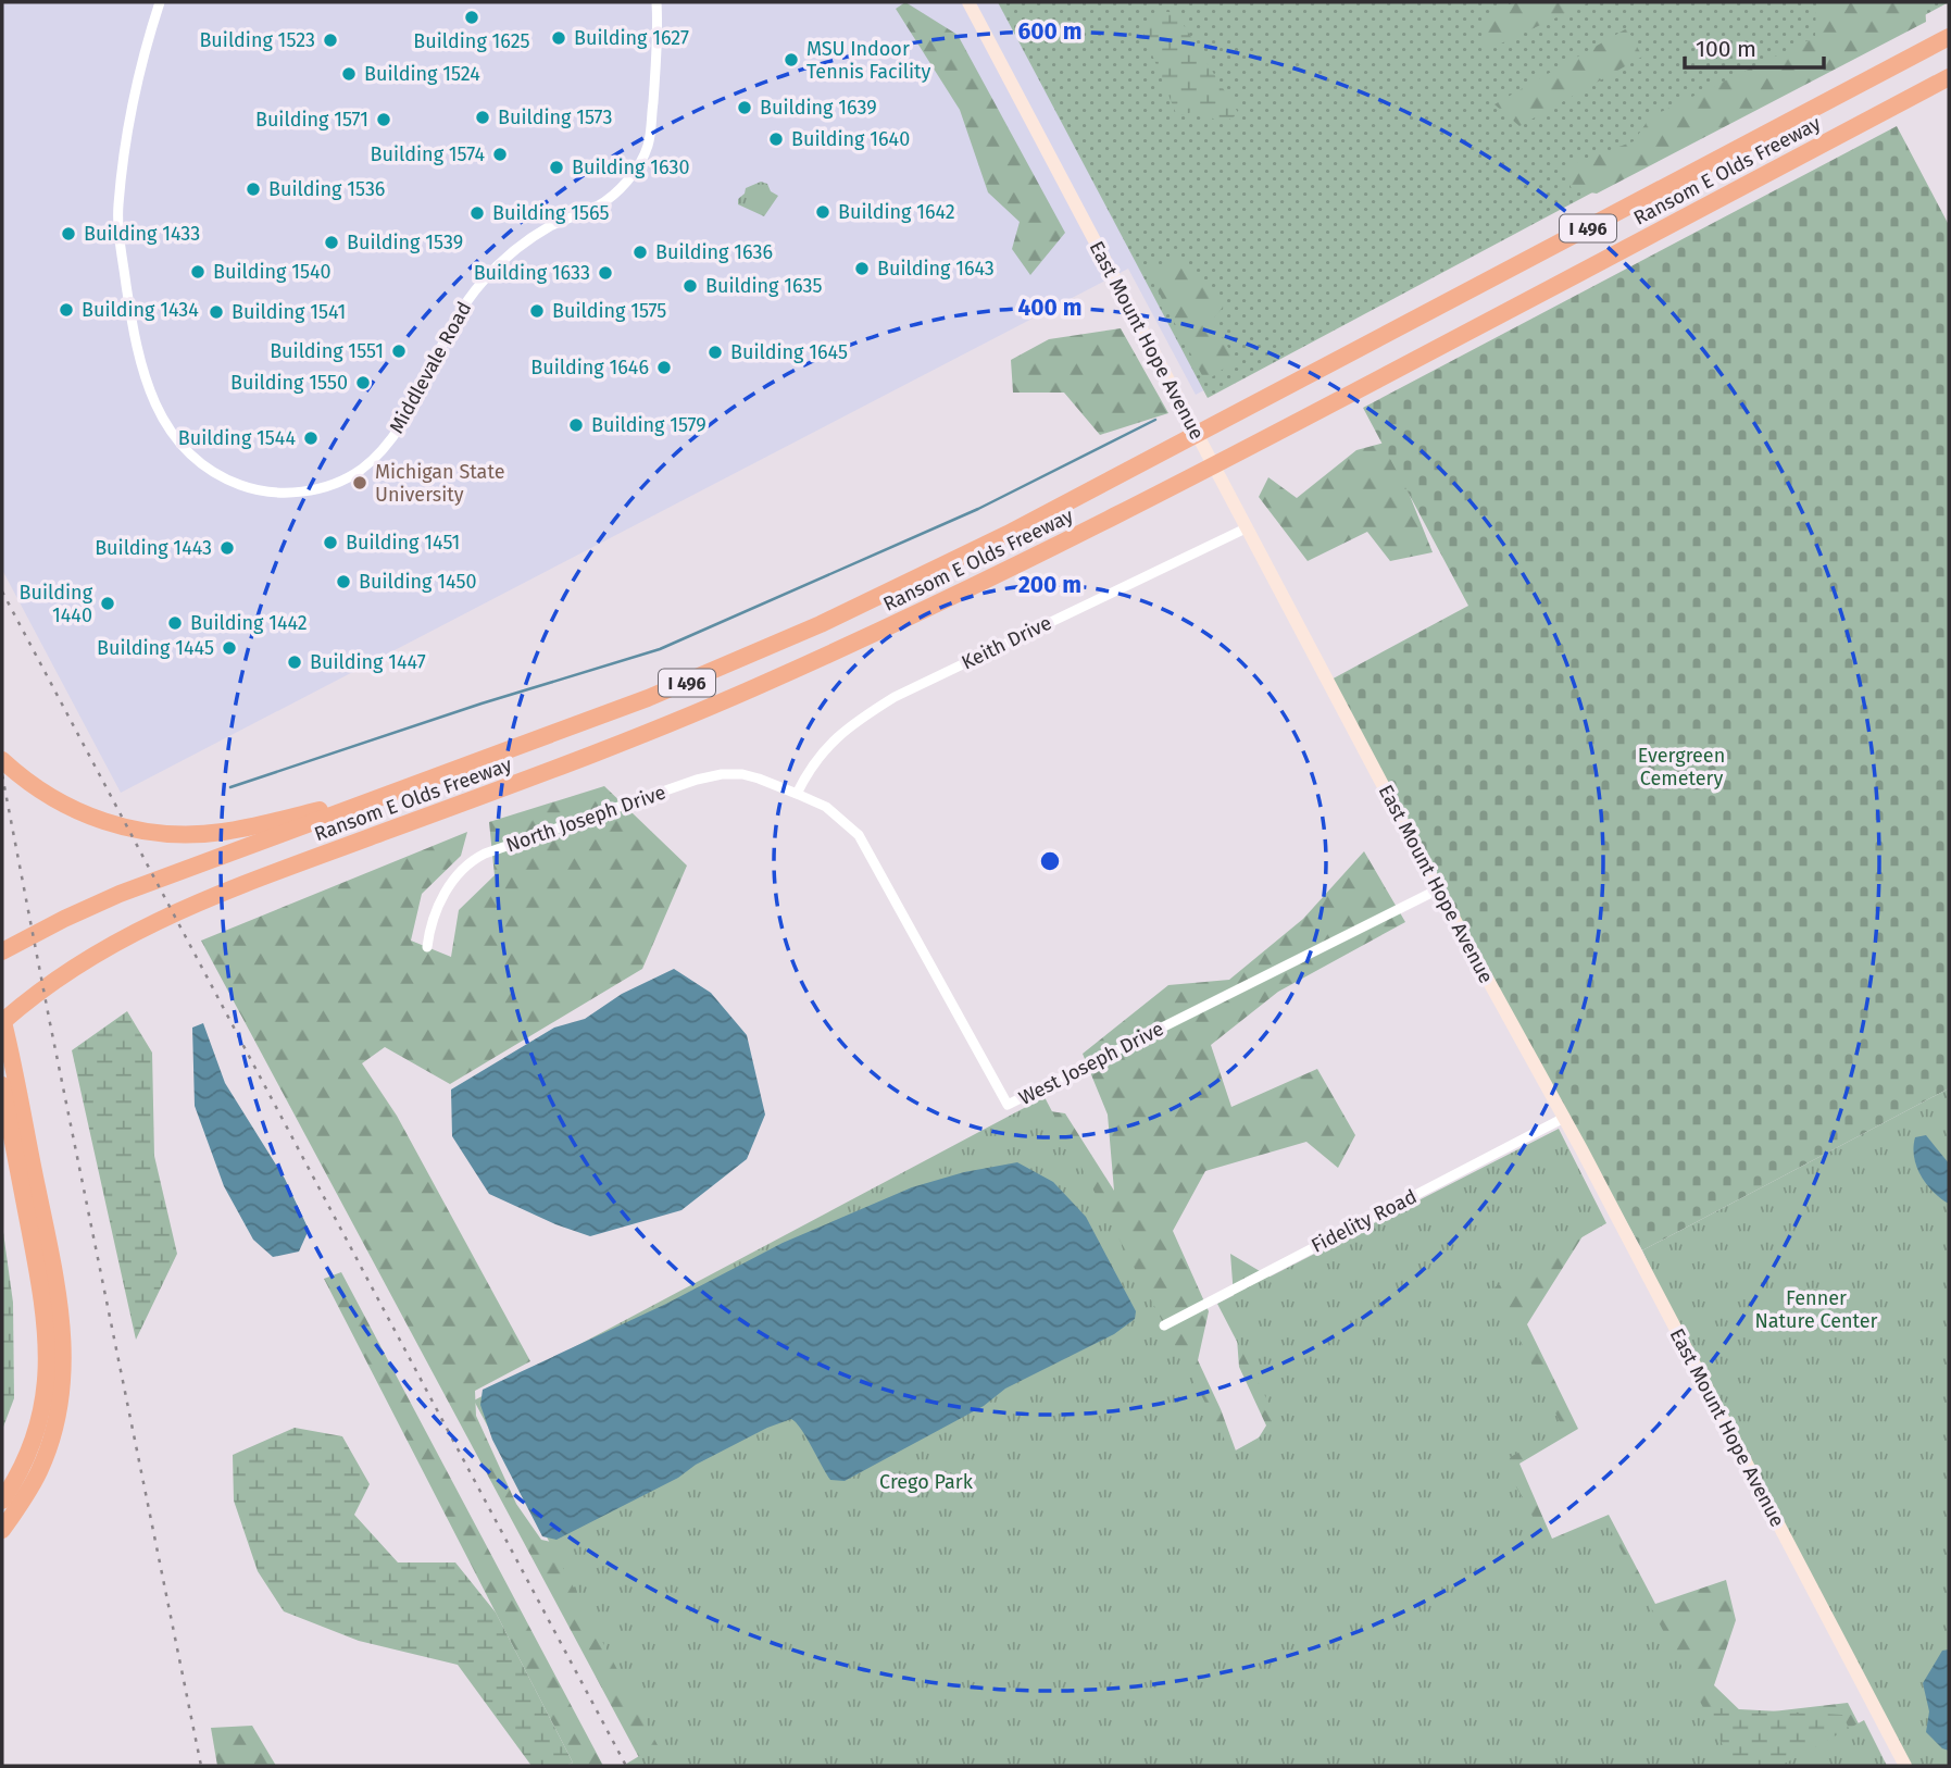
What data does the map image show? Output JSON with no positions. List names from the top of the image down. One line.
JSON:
{"streets":{"highway":["Ransom E Olds Freeway","I 496"],"street":["East Mount Hope Avenue","Middlevale Road","Keith Drive","North Joseph Drive","West Joseph Drive","Fidelity Road"]},"crossings":[["East Mount Hope Avenue","Keith Drive"],["East Mount Hope Avenue","West Joseph Drive"],["East Mount Hope Avenue","Fidelity Road"],["Keith Drive","North Joseph Drive"],["Keith Drive","West Joseph Drive"],["North Joseph Drive","West Joseph Drive"]],"parks":["Evergreen Cemetery","Fenner Nature Center","Crego Park"],"places":["Building 1625","Building 1627","Building 1523","MSU Indoor Tennis Facility","Building 1524","Building 1639","Building 1573","Building 1571","Building 1640","Building 1574","Building 1630","Building 1536","Building 1642","Building 1565","Building 1433","Building 1539","Building 1636","Building 1643","Building 1540","Building 1633","Building 1635","Building 1434","Building 1575","Building 1541","Building 1551","Building 1645","Building 1646","Building 1550","Building 1579","Building 1544","Michigan State University","Building 1451","Building 1443","Building 1450","Building 1440","Building 1442","Building 1445","Building 1447"],"scale_bar":"100 m","rings":["600 m","400 m","200 m"]}
